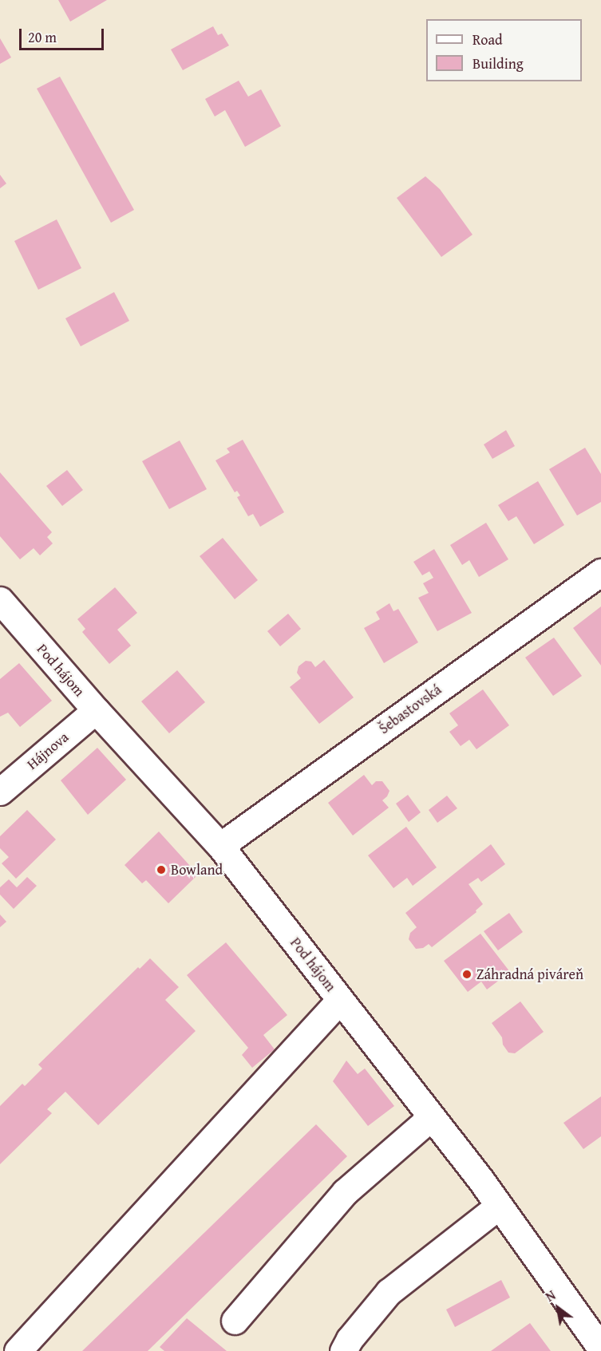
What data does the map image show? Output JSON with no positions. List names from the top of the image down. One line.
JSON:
{"streets":{"street":["Pod hájom","Šebastovská","Hájnova"]},"crossings":[["Pod hájom","Šebastovská"],["Pod hájom","Hájnova"]],"places":["Bowland","Záhradná piváreň"],"legend":["Road","Building"],"scale_bar":"20 m","north":"top left"}
